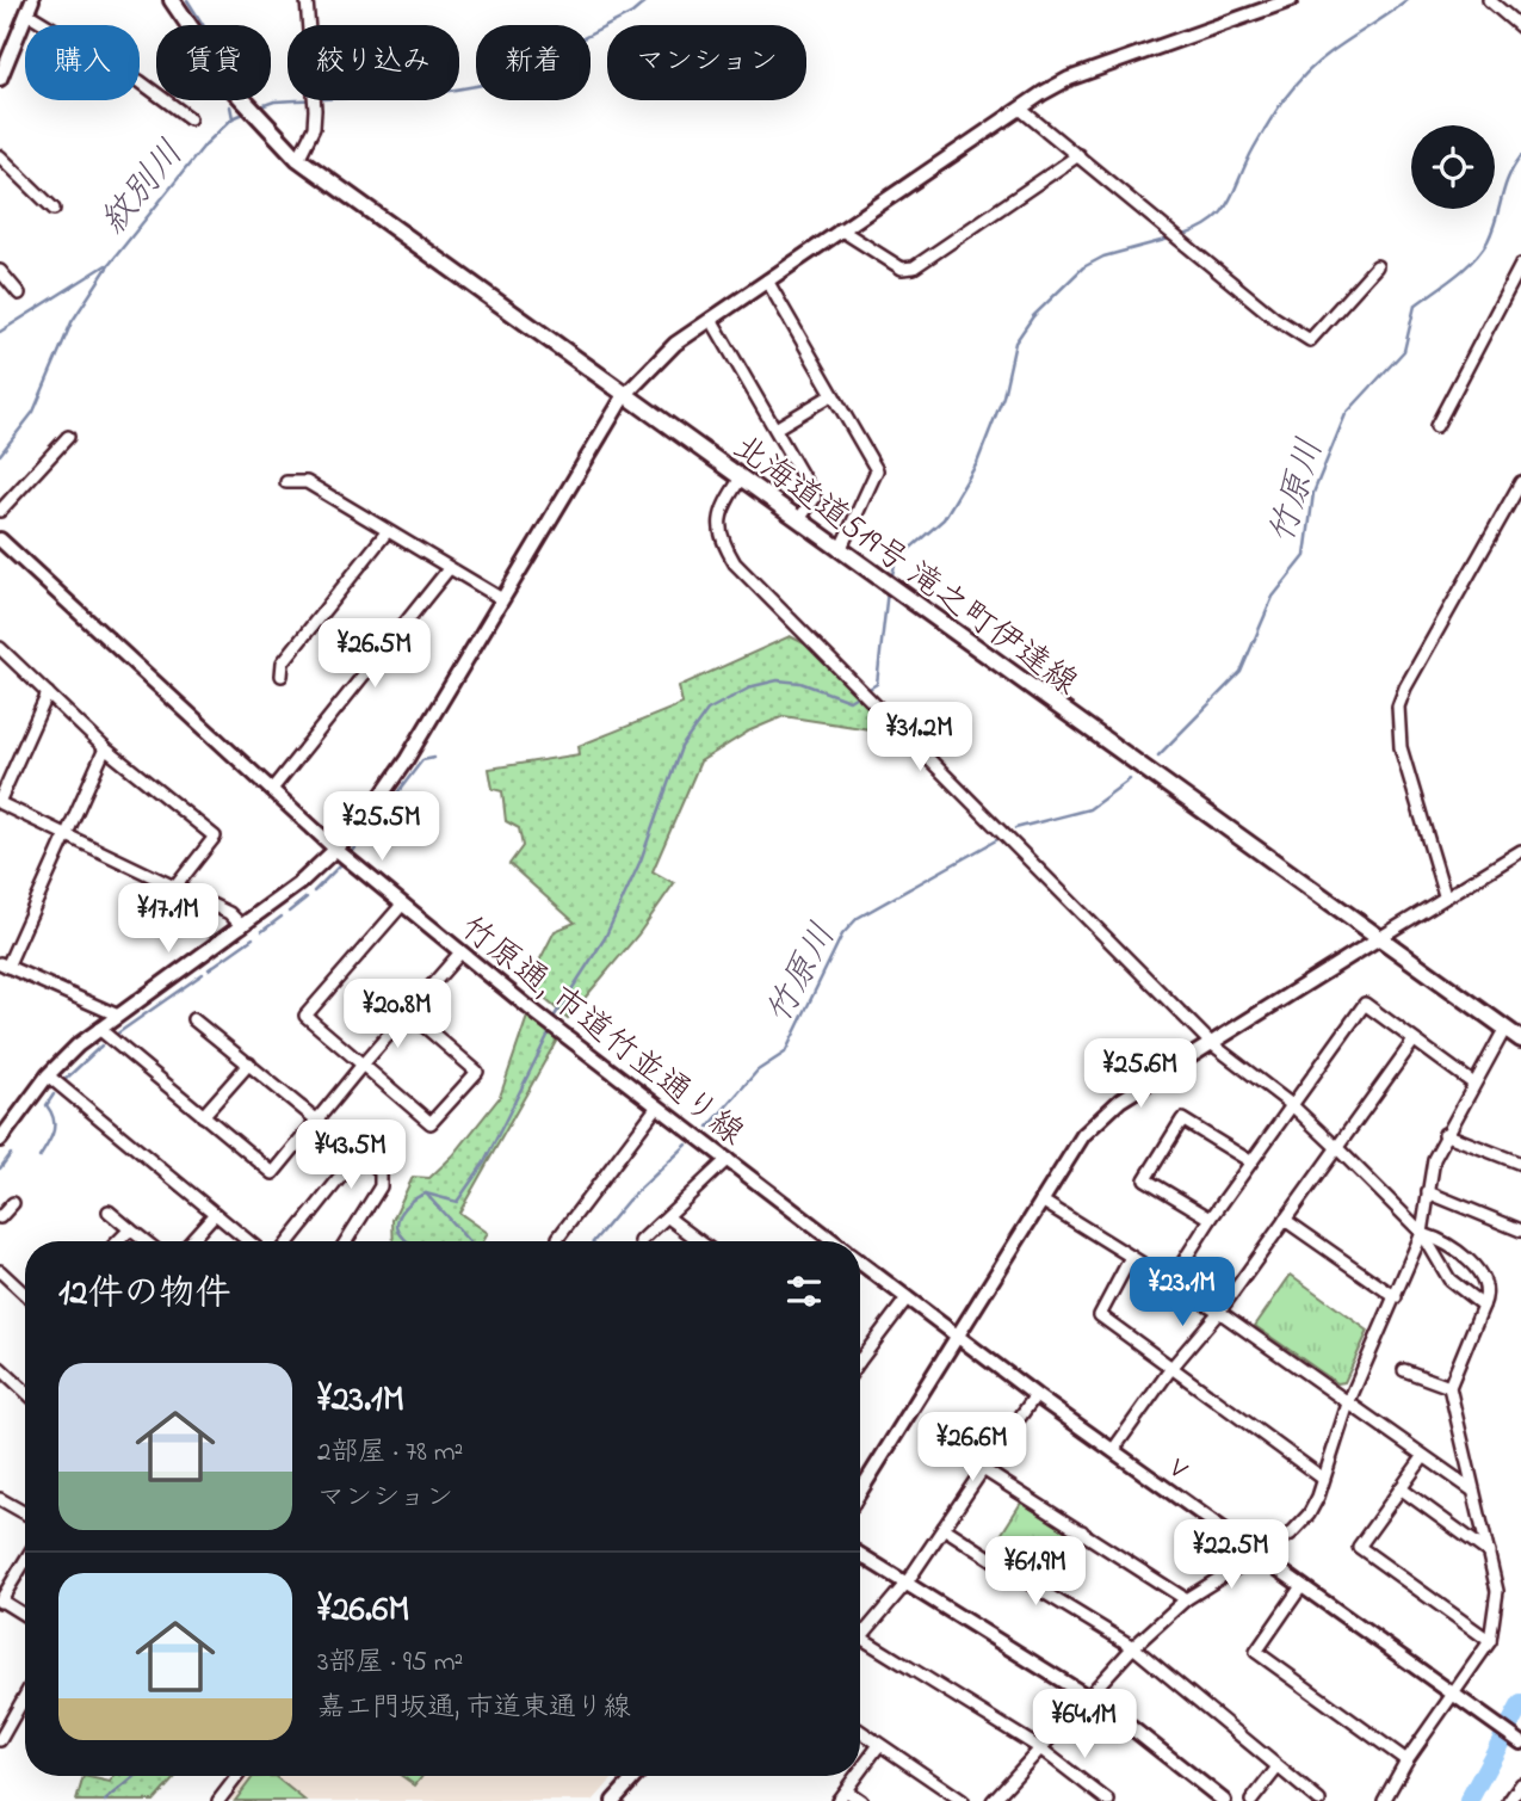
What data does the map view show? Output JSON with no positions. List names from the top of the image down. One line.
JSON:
{"streets":{"main road":["北海道道519号 滝之町伊達線"],"street":["竹原通, 市道竹並通り線","ｖ"]},"crossings":[["竹原通, 市道竹並通り線","ｖ"]],"water":["紋別川","竹原川"],"page":{"chip":["購入","賃貸","絞り込み","新着","マンション"],"price":["¥26.5M","¥31.2M","¥25.5M","¥17.1M","¥20.8M","¥25.6M","¥43.5M","¥23.1M","¥26.6M","¥22.5M","¥61.9M","¥64.1M"],"heading":"12件の物件","list":[{"name":"¥23.1M","note":"2部屋 · 78 m² · マンション"},{"name":"¥26.6M","note":"3部屋 · 95 m² · 嘉エ門坂通, 市道東通り線"}]}}
